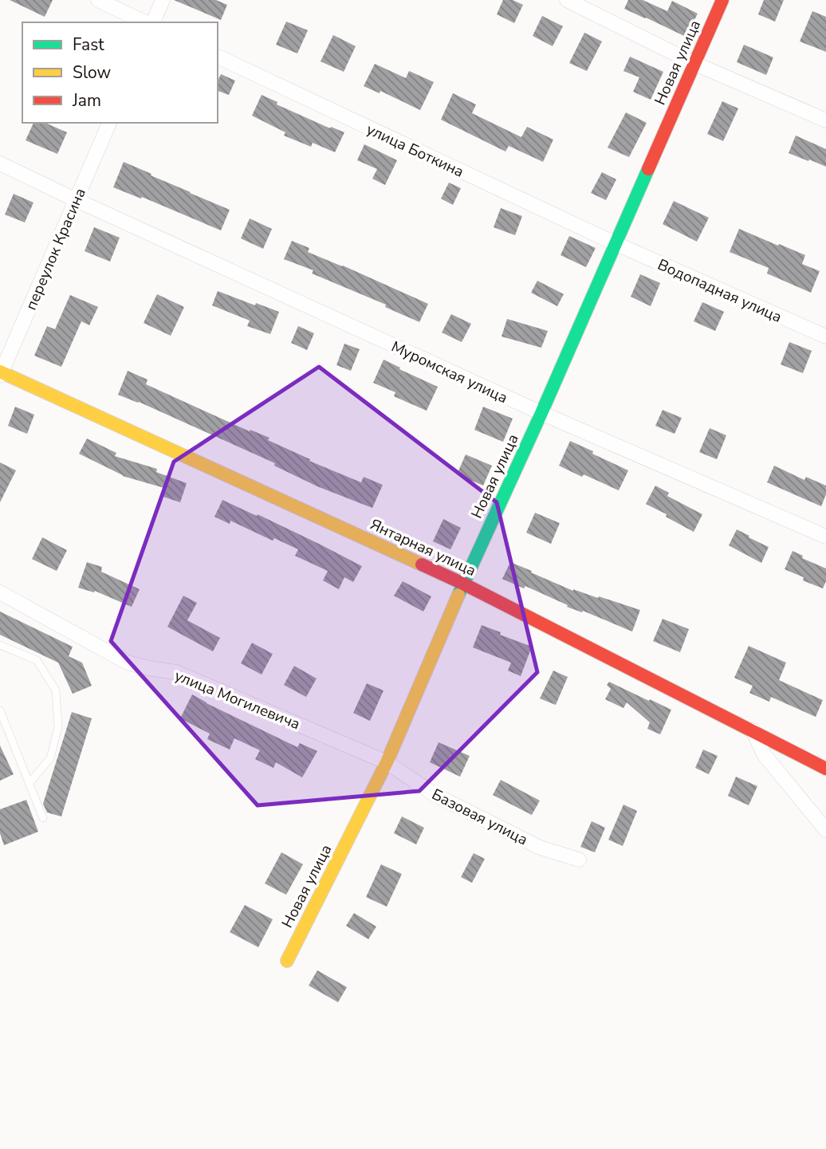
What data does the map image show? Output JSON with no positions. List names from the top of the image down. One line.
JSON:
{"streets":{"street":["Новая улица","улица Боткина","переулок Красина","Водопадная улица","Муромская улица","Янтарная улица","улица Могилевича","Базовая улица"]},"crossings":[["Новая улица","улица Боткина"],["Новая улица","Водопадная улица"],["Новая улица","Муромская улица"],["Новая улица","Янтарная улица"],["Новая улица","улица Могилевича"],["Новая улица","Базовая улица"],["улица Боткина","Водопадная улица"],["переулок Красина","Муромская улица"],["переулок Красина","Янтарная улица"],["улица Могилевича","Базовая улица"]],"legend":["Fast","Slow","Jam"]}
